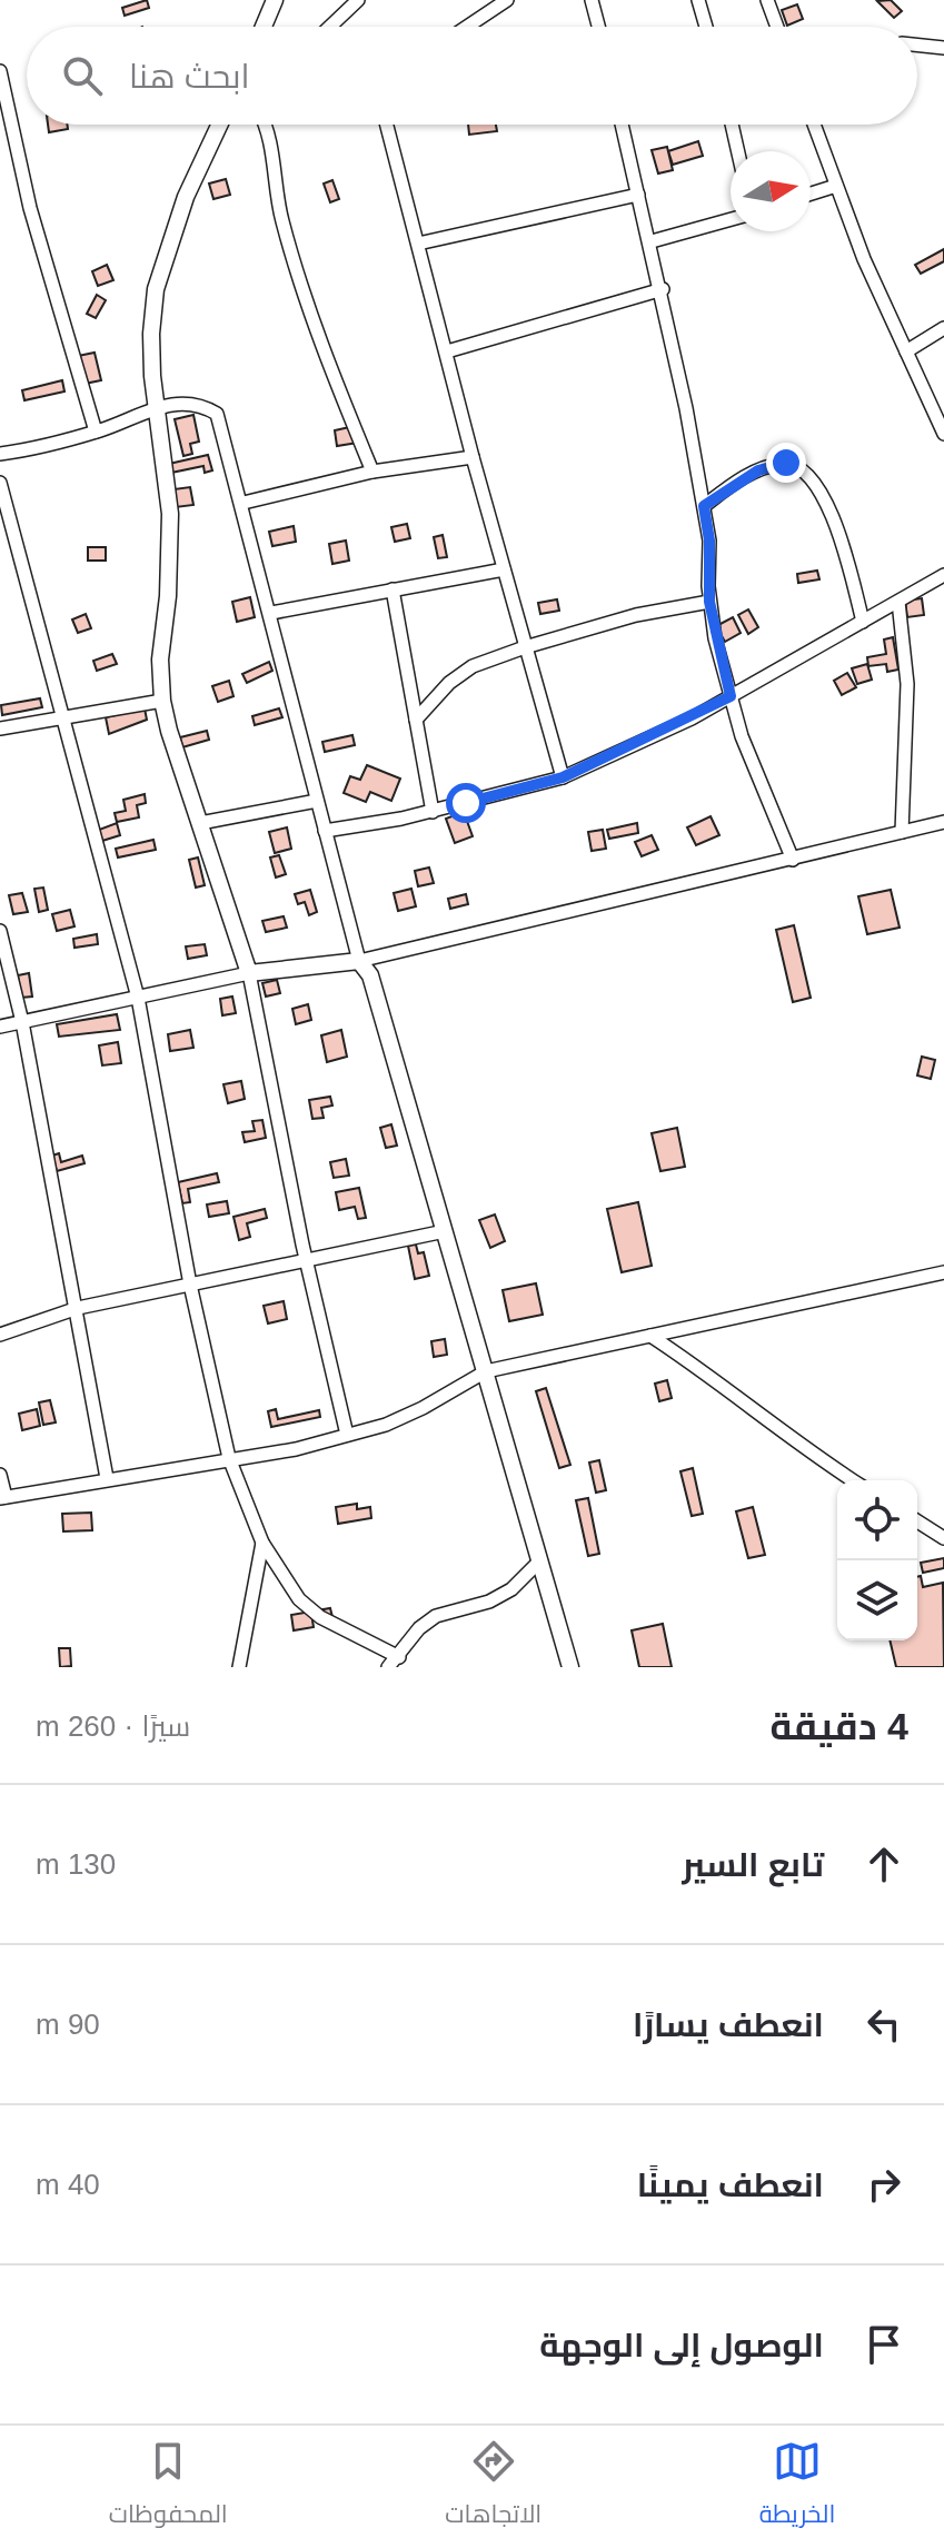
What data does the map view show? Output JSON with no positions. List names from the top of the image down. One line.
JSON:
{"north":"right","page":{"search":"ابحث هنا","heading":["4 دقيقة","سيرًا · 260 m"],"list":[["تابع السير","130 m"],["انعطف يسارًا","90 m"],["انعطف يمينًا","40 m"],"الوصول إلى الوجهة"],"nav":["الخريطة","الاتجاهات","المحفوظات"]}}
